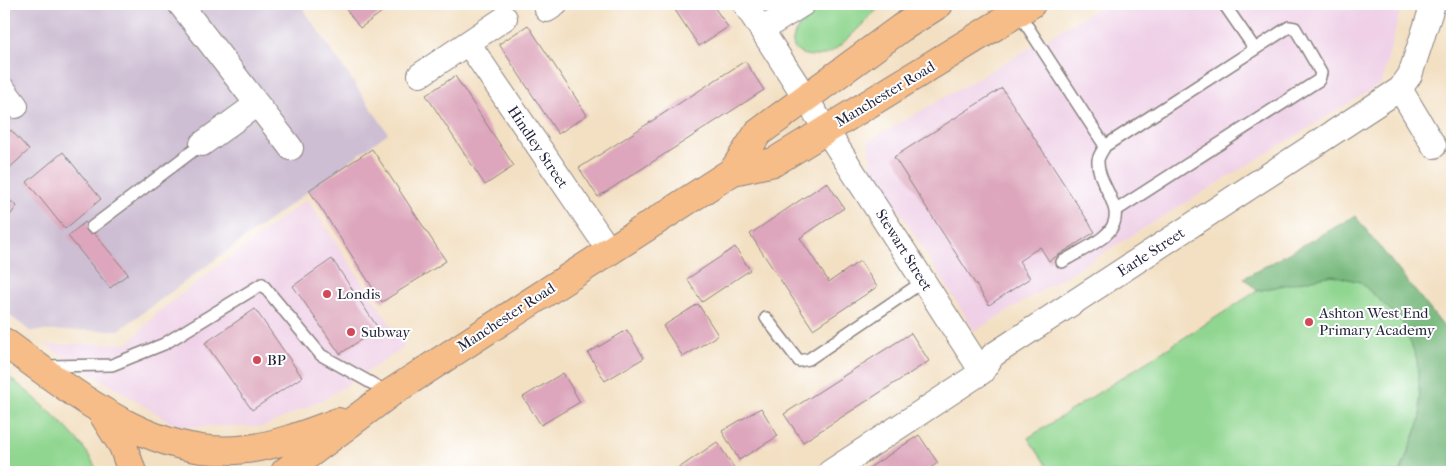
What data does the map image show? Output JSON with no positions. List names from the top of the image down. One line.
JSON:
{"streets":{"highway":["Manchester Road"],"street":["Hindley Street","Stewart Street","Earle Street"]},"crossings":[["Manchester Road","Hindley Street"],["Manchester Road","Stewart Street"],["Stewart Street","Earle Street"]],"places":["Londis","Ashton West End Primary Academy","Subway","BP"]}
